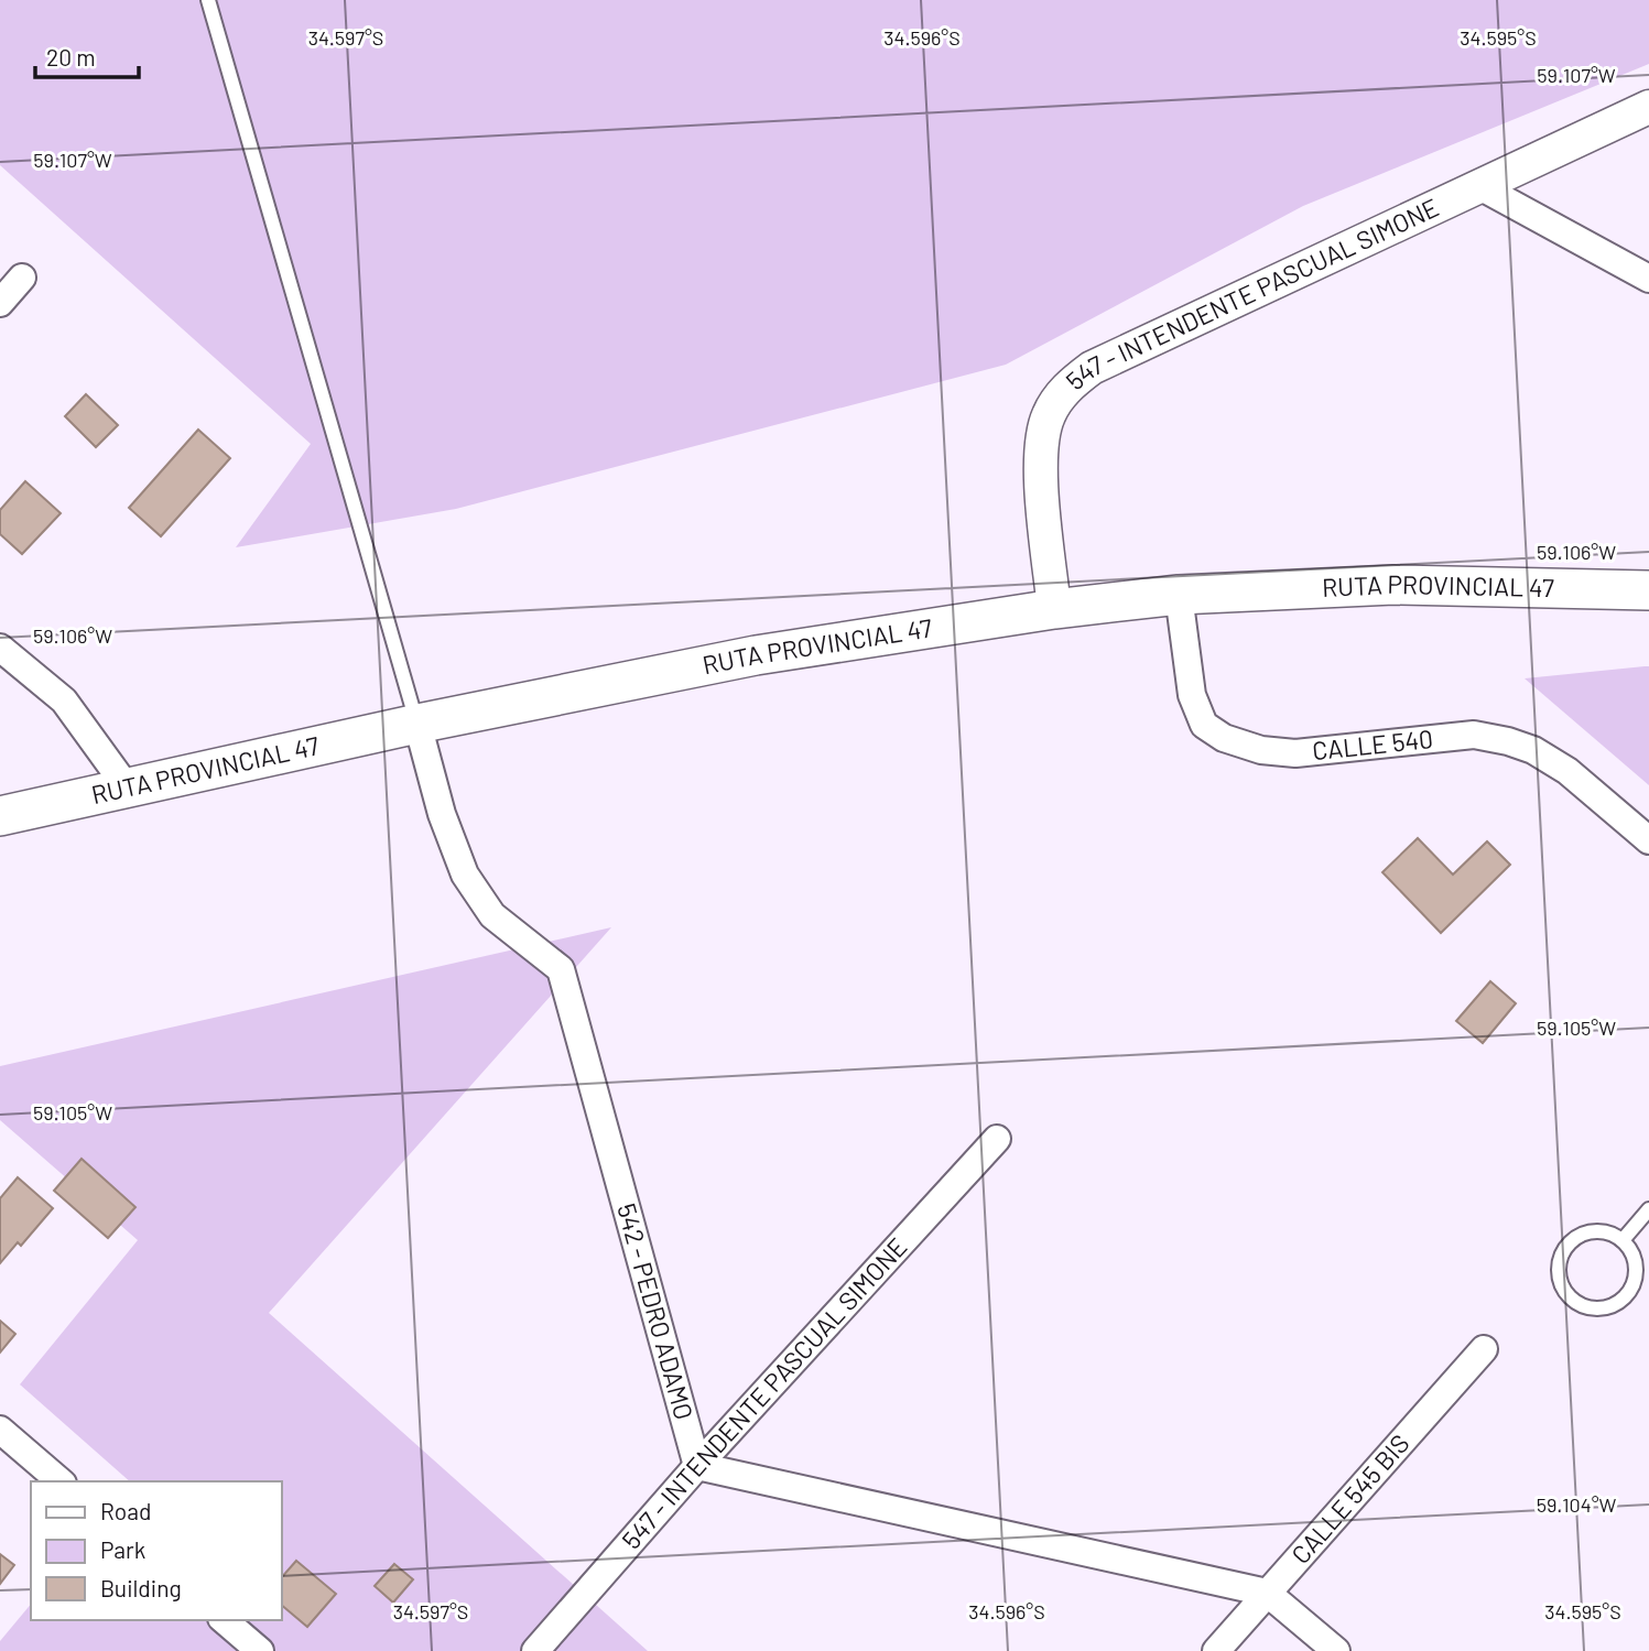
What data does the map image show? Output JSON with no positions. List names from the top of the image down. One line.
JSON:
{"streets":{"main road":["RUTA PROVINCIAL 47"],"street":["547 - INTENDENTE PASCUAL SIMONE","CALLE 540","542 - PEDRO ADAMO","CALLE 545 BIS"]},"crossings":[["547 - INTENDENTE PASCUAL SIMONE","RUTA PROVINCIAL 47"],["547 - INTENDENTE PASCUAL SIMONE","542 - PEDRO ADAMO"],["RUTA PROVINCIAL 47","CALLE 540"],["RUTA PROVINCIAL 47","542 - PEDRO ADAMO"]],"legend":["Road","Park","Building"],"scale_bar":"20 m","coordinates":["34.597°S","34.596°S","34.595°S","59.107°W","59.106°W","59.105°W","59.104°W"]}
